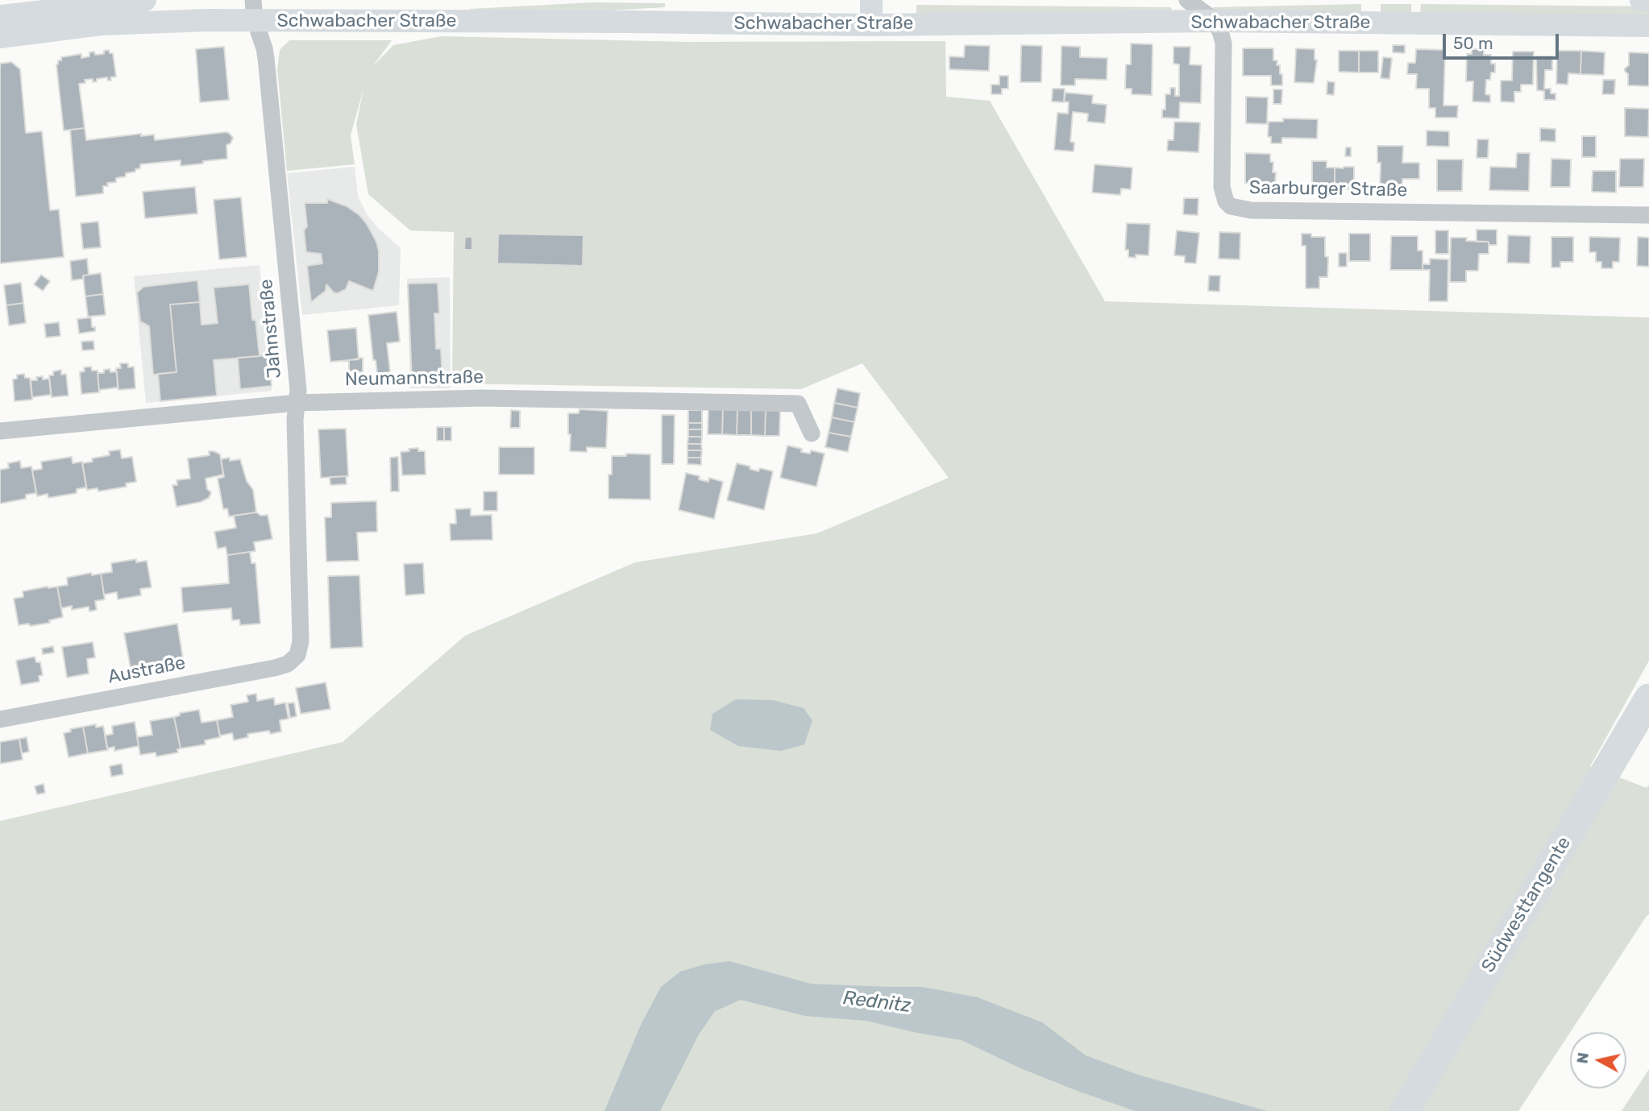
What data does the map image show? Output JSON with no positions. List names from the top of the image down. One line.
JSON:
{"streets":{"highway":["Südwesttangente"],"main road":["Schwabacher Straße"],"street":["Saarburger Straße","Jahnstraße","Neumannstraße","Austraße"]},"crossings":[["Schwabacher Straße","Saarburger Straße"],["Schwabacher Straße","Jahnstraße"],["Jahnstraße","Neumannstraße"],["Jahnstraße","Austraße"]],"water":["Rednitz"],"scale_bar":"50 m","north":"left"}
